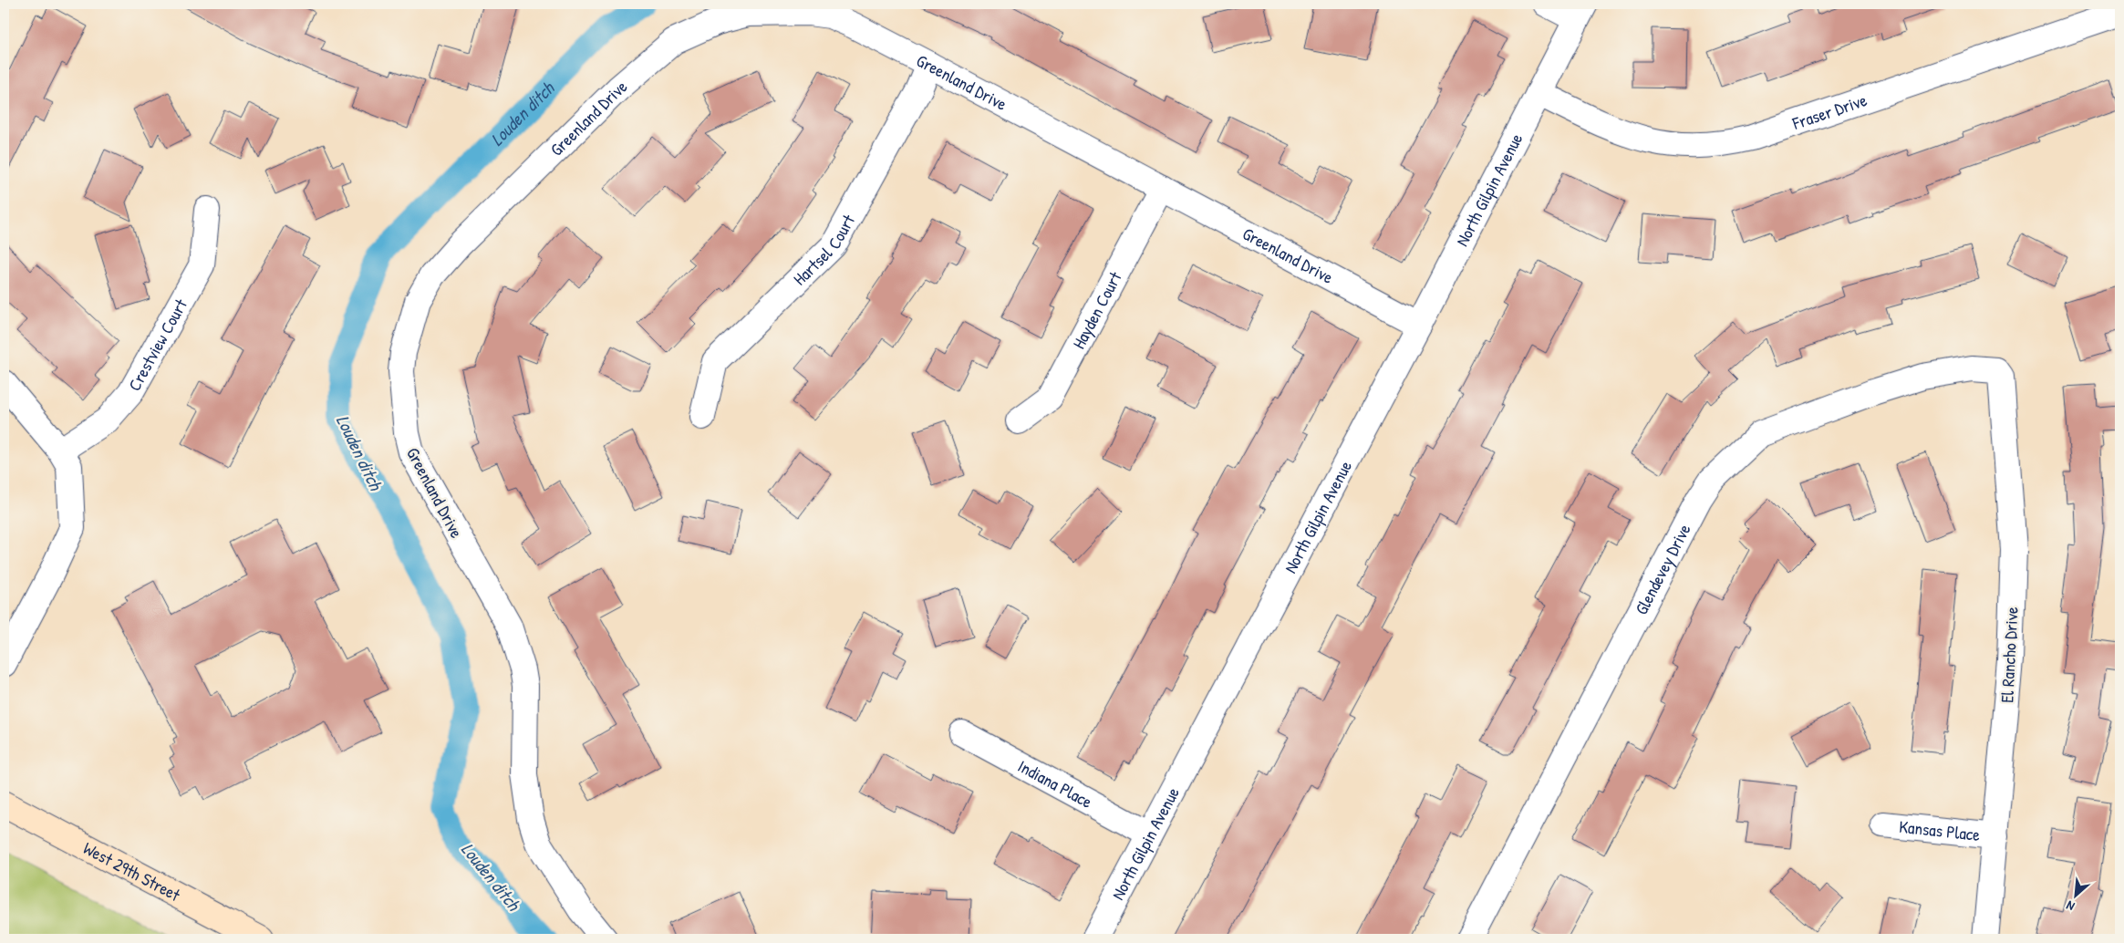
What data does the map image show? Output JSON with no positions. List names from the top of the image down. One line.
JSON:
{"streets":{"main road":["West 29th Street"],"street":["Greenland Drive","Fraser Drive","North Gilpin Avenue","Hartsel Court","Hayden Court","Crestview Court","Glendevey Drive","El Rancho Drive","Indiana Place","Kansas Place"]},"crossings":[["Greenland Drive","North Gilpin Avenue"],["Greenland Drive","Hartsel Court"],["Greenland Drive","Hayden Court"],["Fraser Drive","North Gilpin Avenue"],["North Gilpin Avenue","Indiana Place"],["Glendevey Drive","El Rancho Drive"],["El Rancho Drive","Kansas Place"]],"water":["Louden ditch"],"north":"bottom left"}
